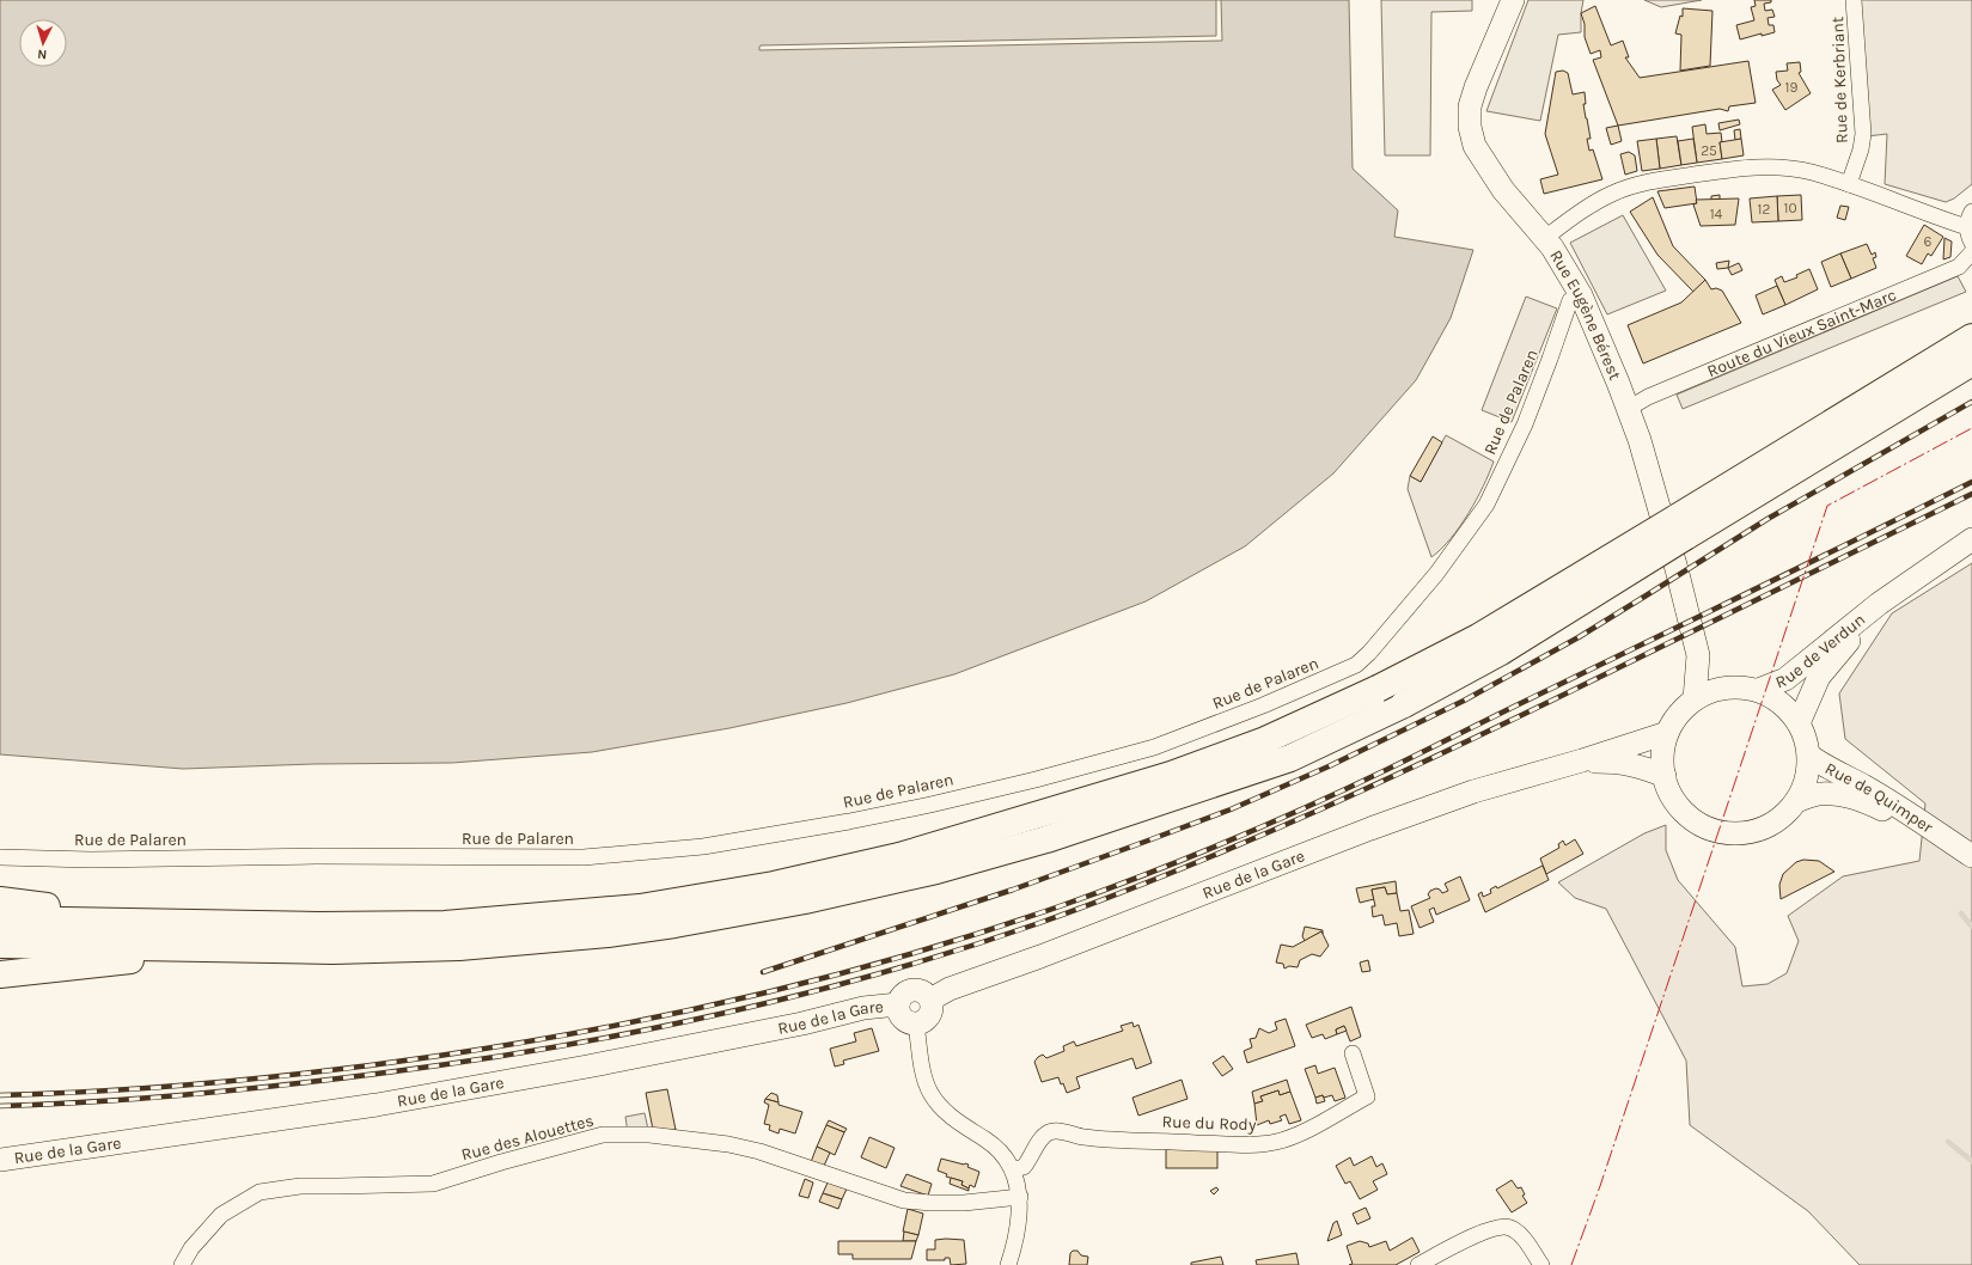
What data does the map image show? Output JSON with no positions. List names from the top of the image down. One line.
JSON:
{"streets":{"main road":["Rue Eugène Bérest","Rue de Verdun","Rue de Quimper","Rue de la Gare"],"street":["Rue de Kerbriant","Route du Vieux Saint-Marc","Rue de Palaren","Rue du Rody","Rue des Alouettes"]},"crossings":[["Rue Eugène Bérest","Route du Vieux Saint-Marc"],["Rue Eugène Bérest","Rue de Verdun"],["Rue Eugène Bérest","Rue de Quimper"],["Rue Eugène Bérest","Rue de la Gare"],["Rue de Verdun","Rue de Quimper"],["Rue de Verdun","Rue de la Gare"],["Rue de Quimper","Rue de la Gare"]],"house_numbers":["19","25","10","12","14","6"],"north":"bottom"}
